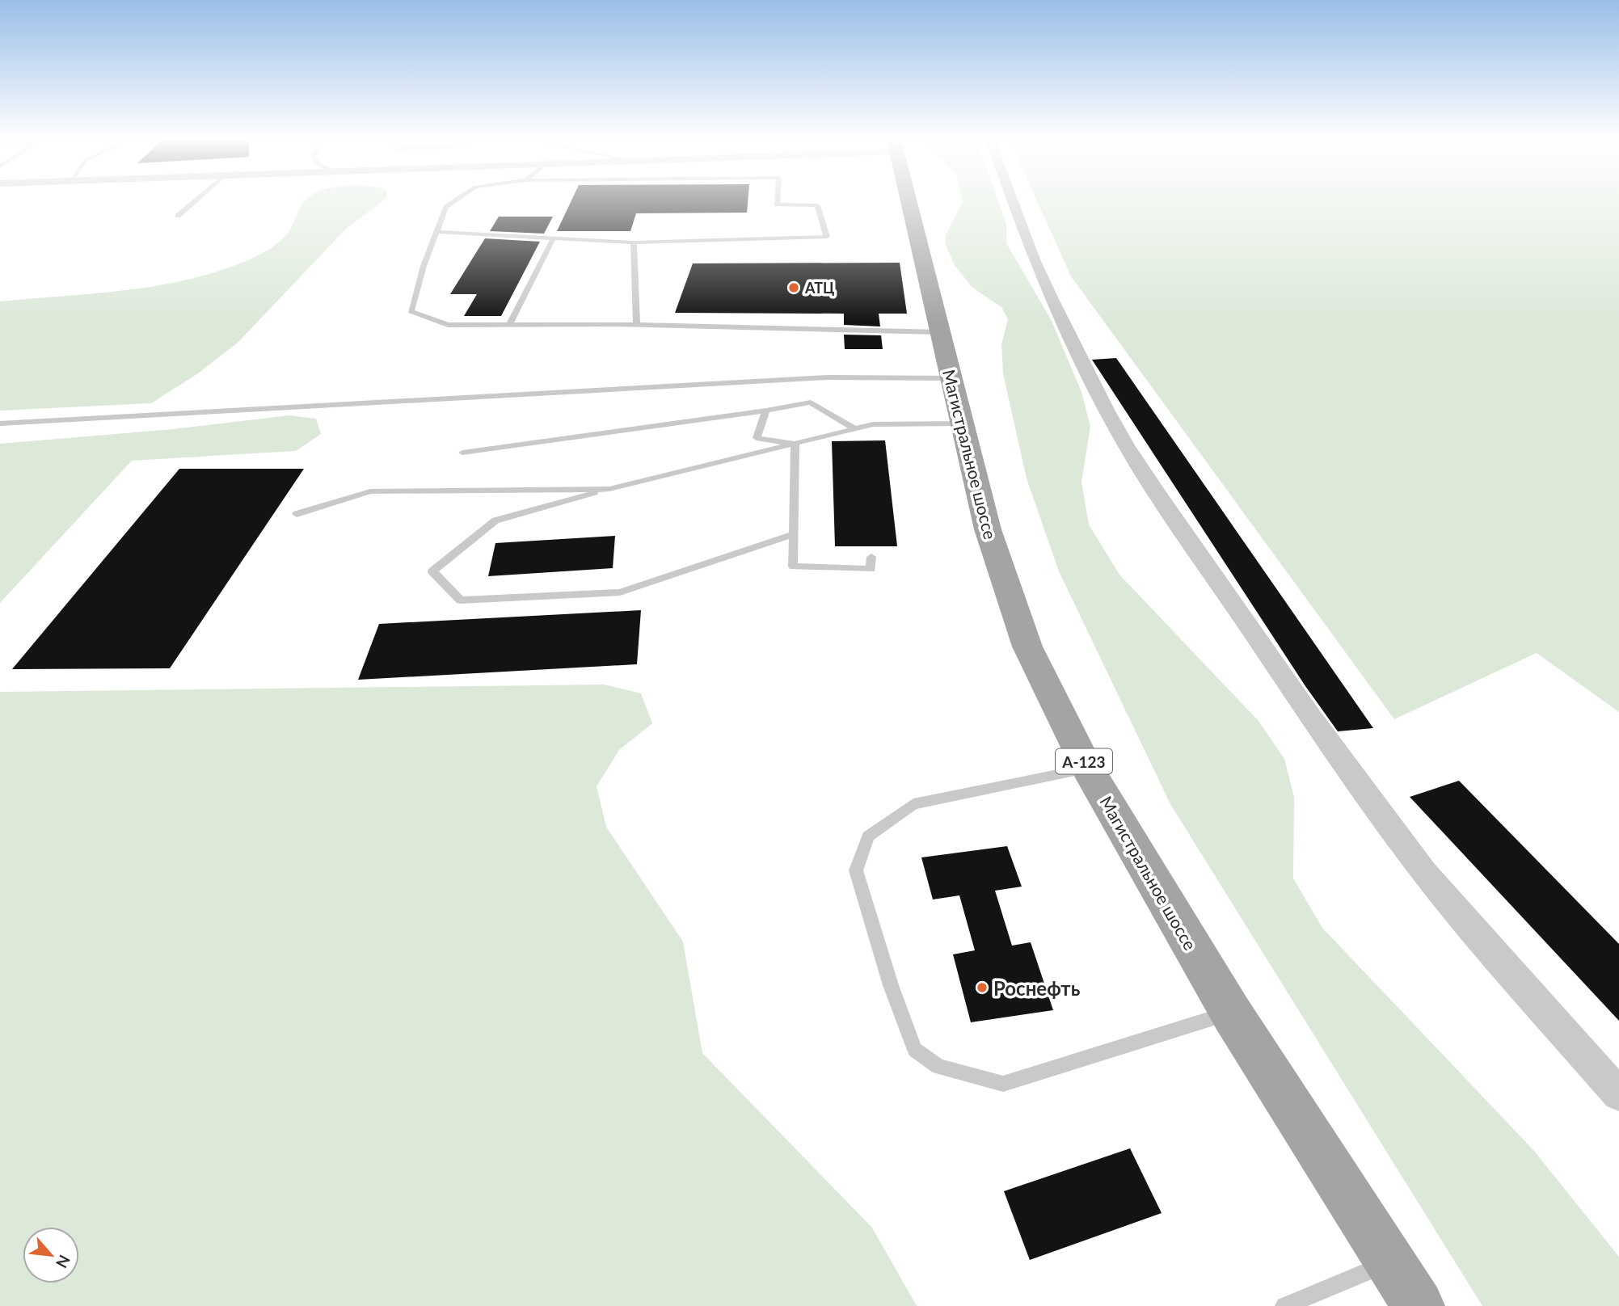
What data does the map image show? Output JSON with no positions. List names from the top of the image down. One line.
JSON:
{"streets":{"main road":["Магистральное шоссе","А-123"]},"places":["АТЦ","Роснефть"],"north":"bottom right"}
